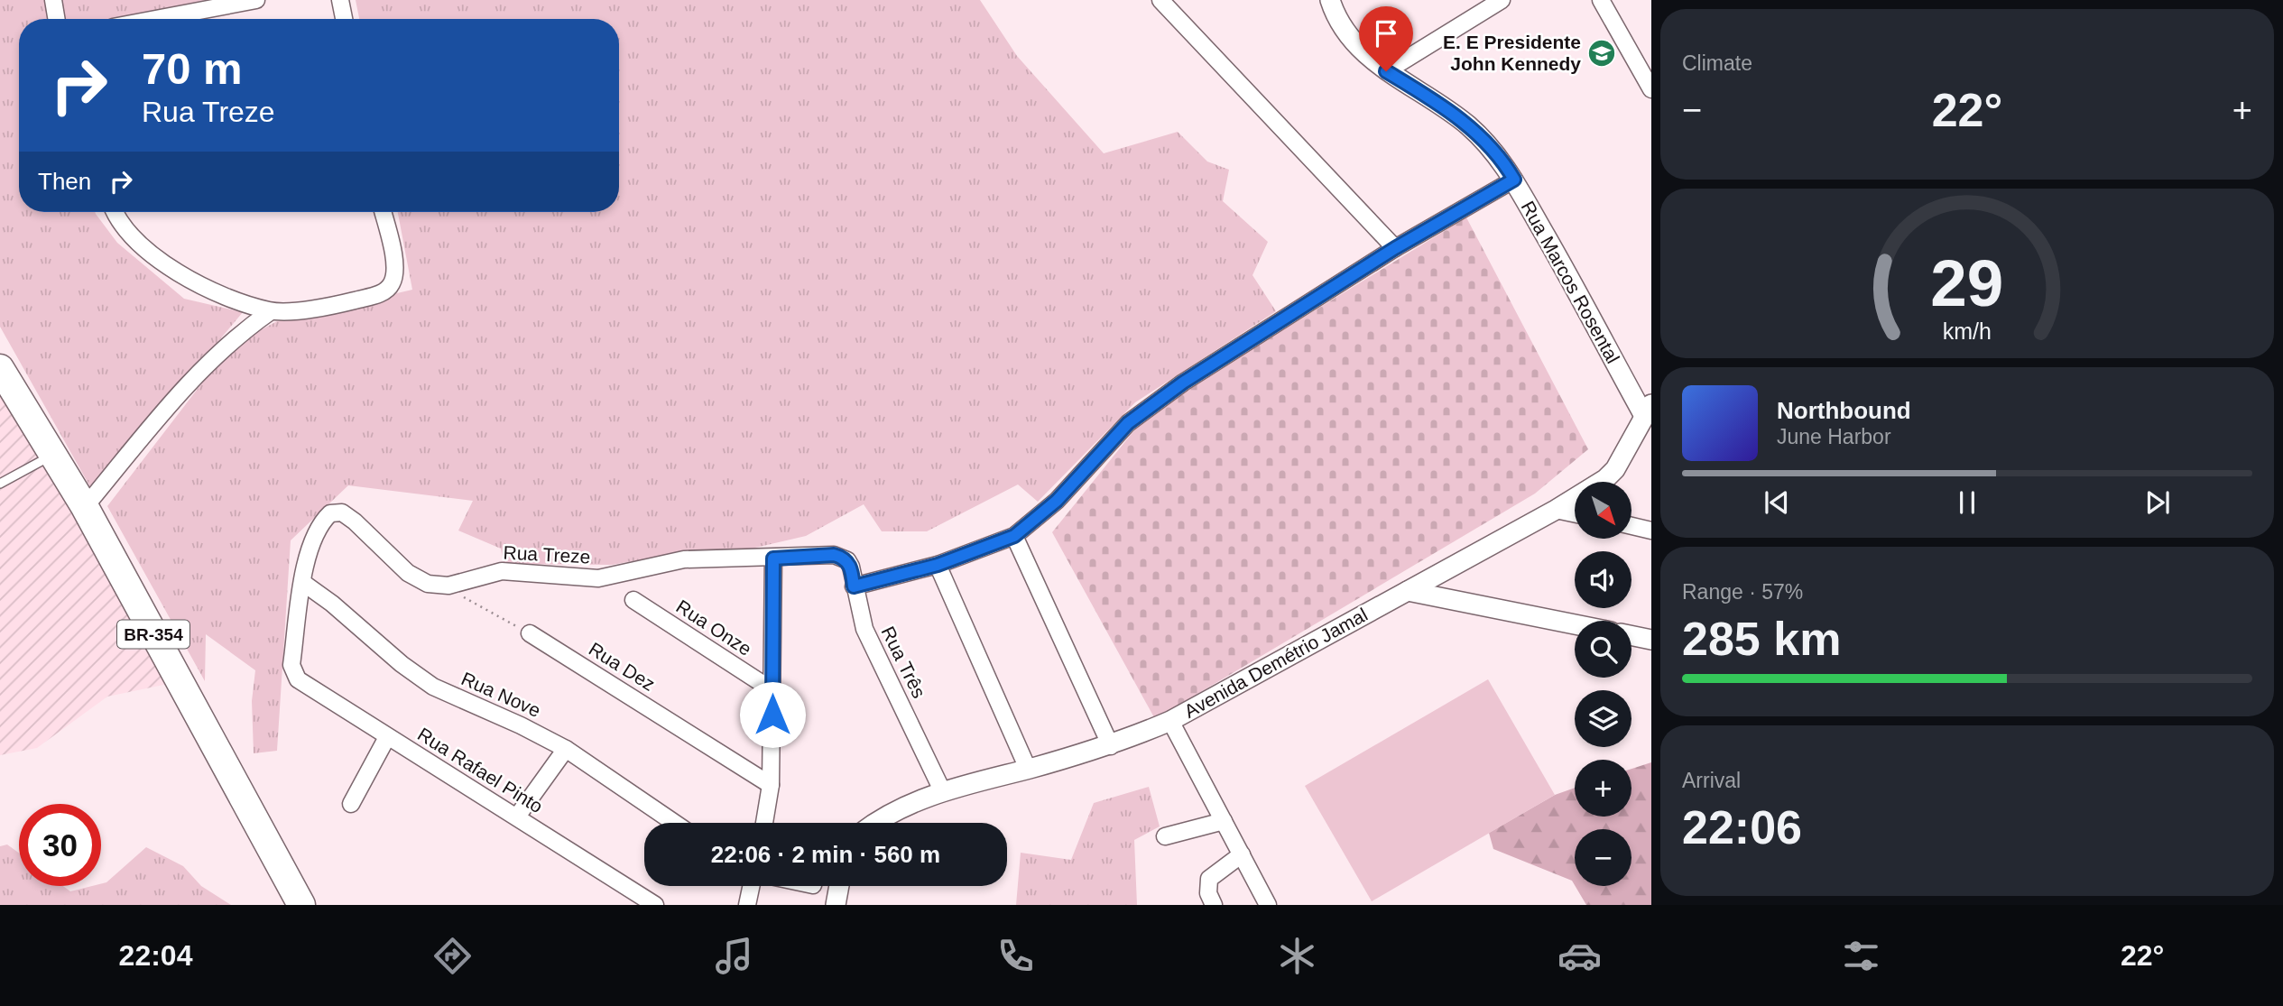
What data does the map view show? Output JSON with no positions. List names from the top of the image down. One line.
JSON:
{"streets":{"highway":["BR-354"],"street":["Rua Marcos Rosental","Rua Treze","Rua Onze","Rua Três","Avenida Demétrio Jamal","Rua Dez","Rua Nove","Rua Rafael Pinto"]},"crossings":[["Rua Marcos Rosental","Avenida Demétrio Jamal"],["Rua Treze","Rua Três"],["Rua Treze","Rua Nove"],["Rua Treze","Rua Rafael Pinto"],["Rua Três","Avenida Demétrio Jamal"]],"places":{"school or university":["E. E Presidente John Kennedy"]},"north":"bottom right","page":{"tile":["Climate",["Range · 57%","285 km"],["Arrival","22:06"]],"turn":["70 m","Rua Treze"],"heat":["−","22°","+"],"then":"Then","song":["Northbound","June Harbor"],"map_buttons":["+","−"],"limit":"30","trip":"22:06 · 2 min · 560 m","tabs":["22:04","22°"],"gauge":["29","km/h"]}}
